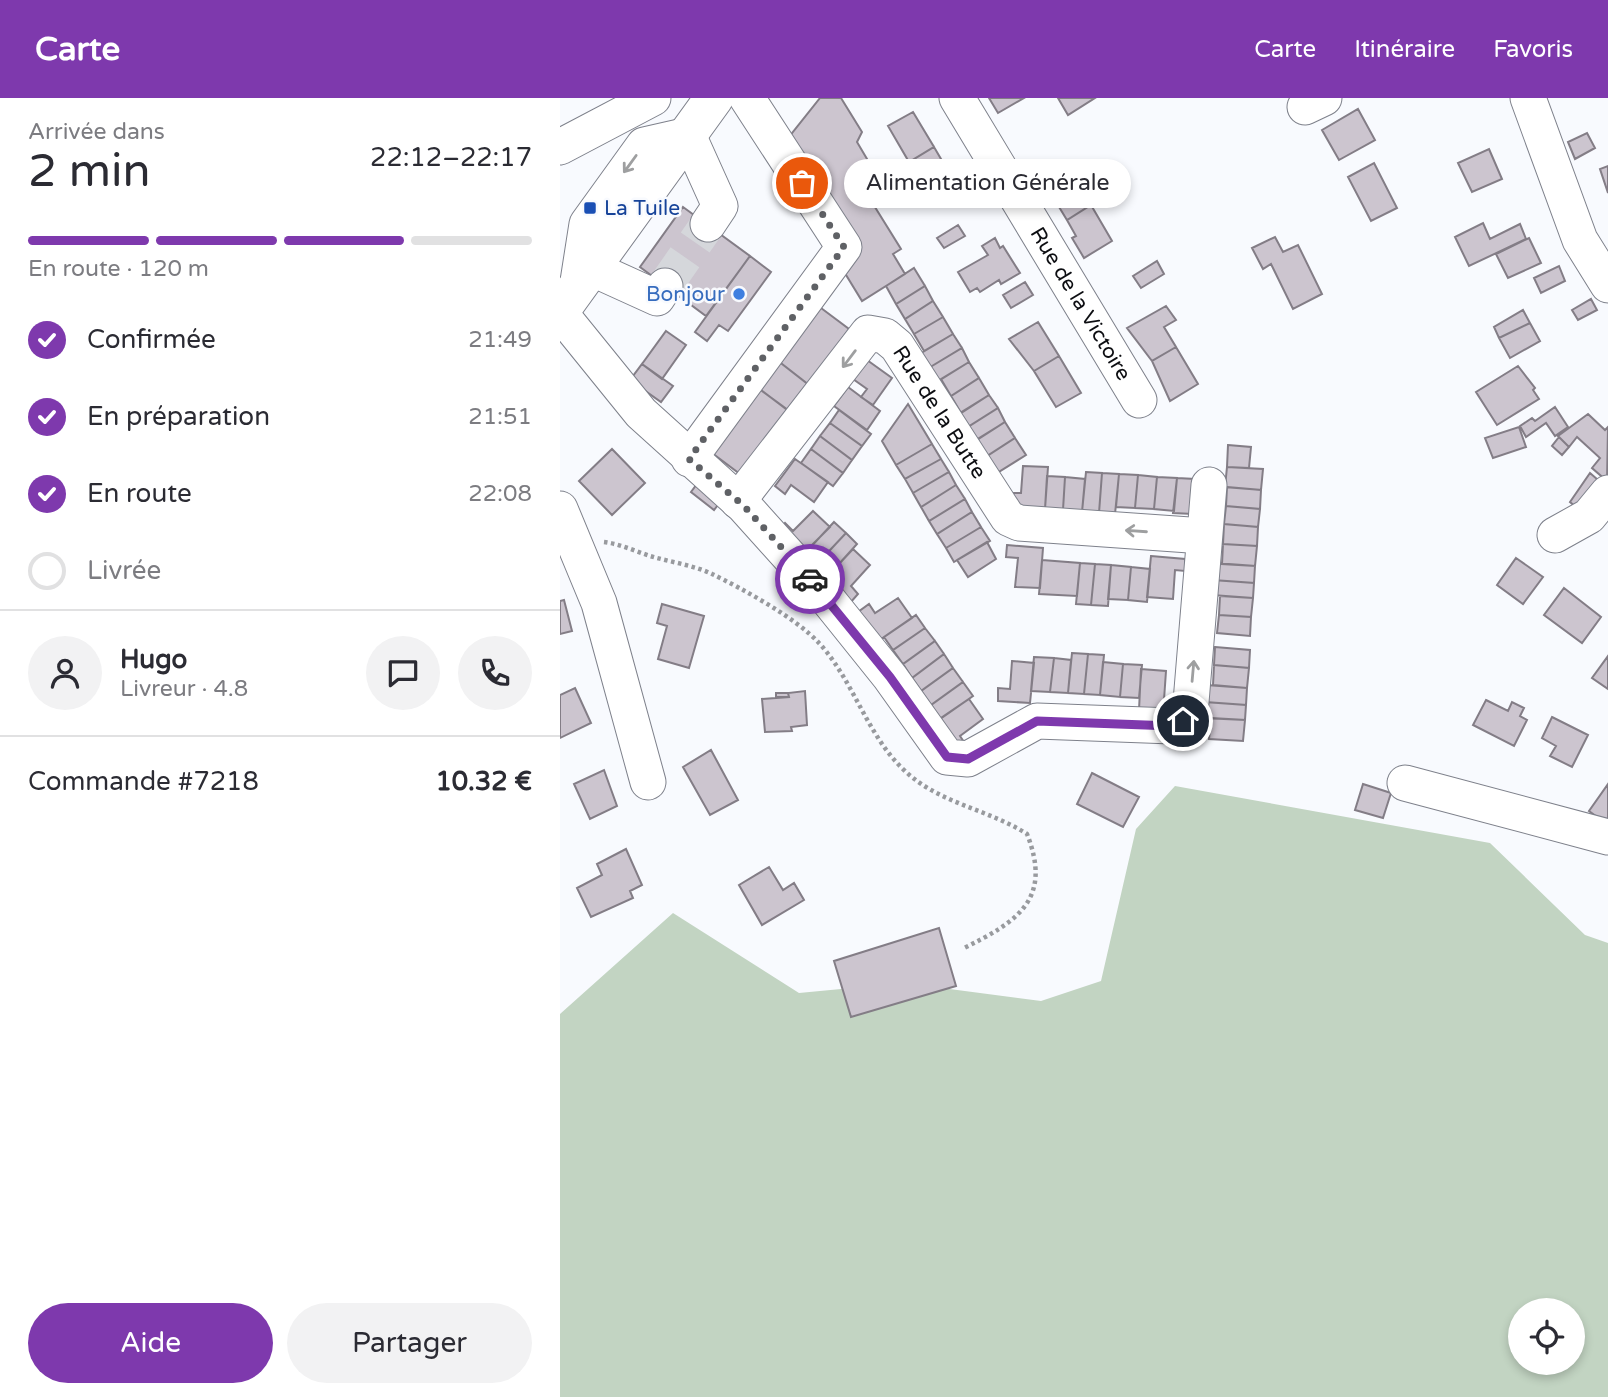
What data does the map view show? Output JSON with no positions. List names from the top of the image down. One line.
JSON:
{"streets":{"street":["Rue de la Victoire","Rue de la Butte"]},"places":{"other":["Alimentation Générale","Bonjour"],"transit":["La Tuile"]},"page":{"header":"Carte","nav":["Carte","Itinéraire","Favoris"],"heading":["2 min","Arrivée dans","22:12–22:17"],"panel":["Hugo","Livreur · 4.8","Commande #7218","10.32 €"],"bubble":"Alimentation Générale","bar":"En route · 120 m","list":[["Confirmée","21:49"],["En préparation","21:51"],["En route","22:08"],"Livrée"],"buttons":["Aide","Partager"]}}
